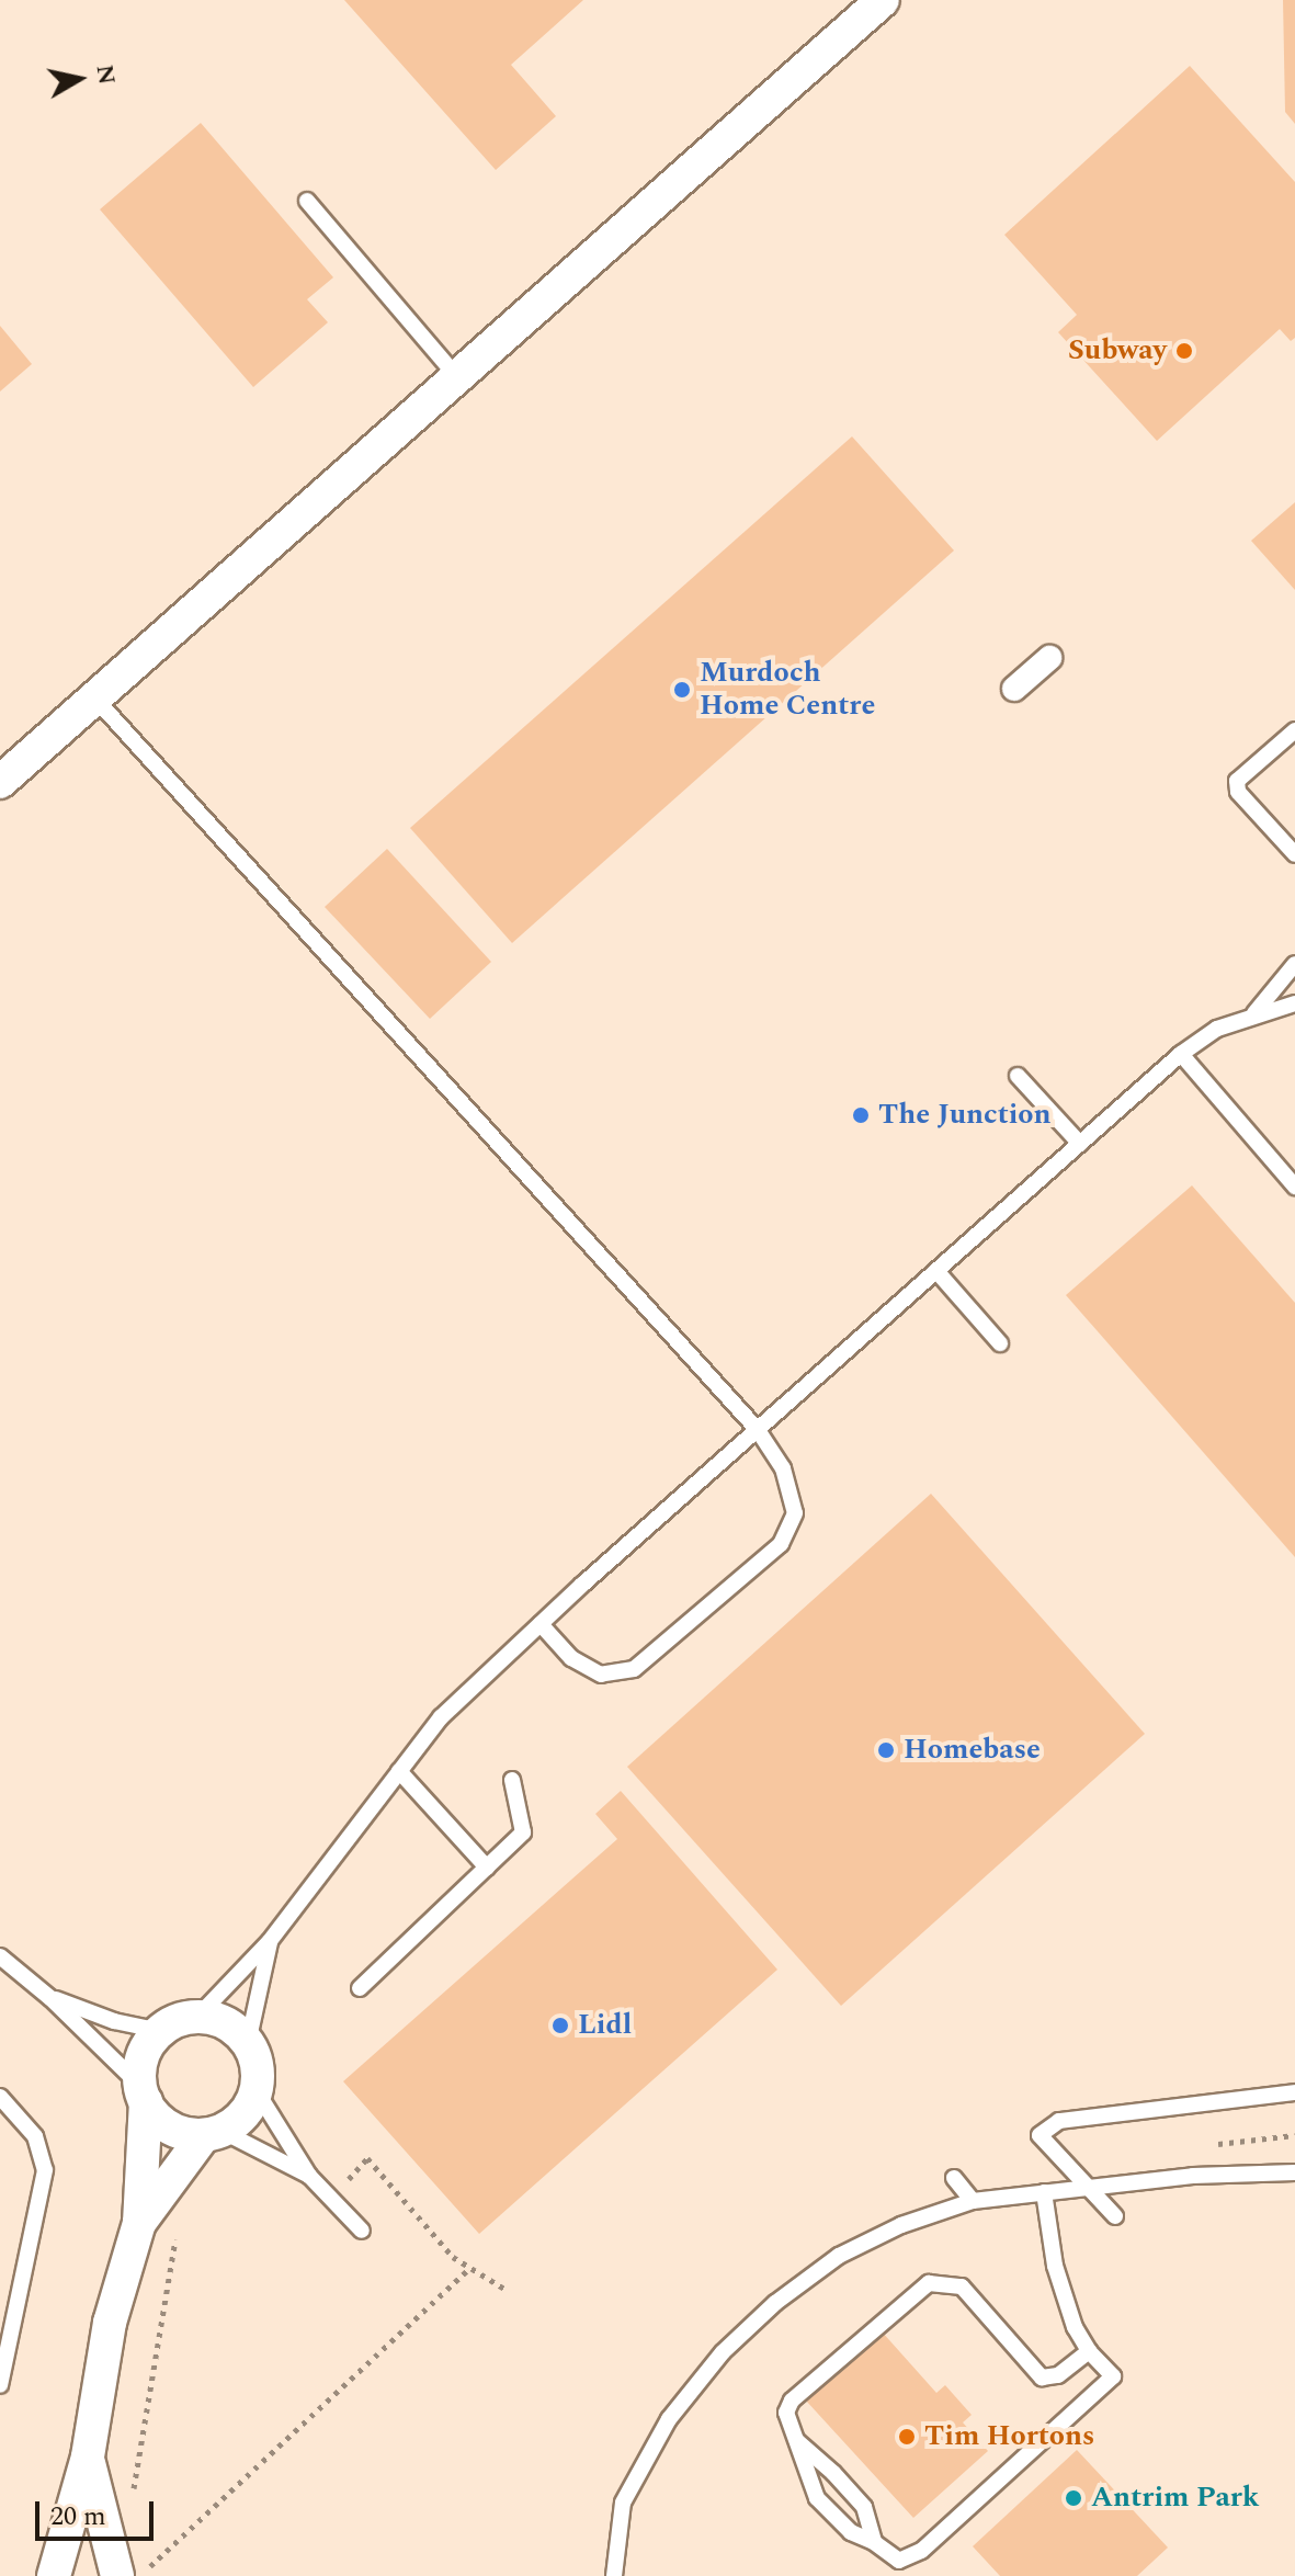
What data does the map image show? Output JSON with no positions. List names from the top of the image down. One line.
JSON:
{"places":["Subway","Murdoch Home Centre","The Junction","Homebase","Lidl","Tim Hortons","Antrim Park"],"scale_bar":"20 m","north":"right"}
